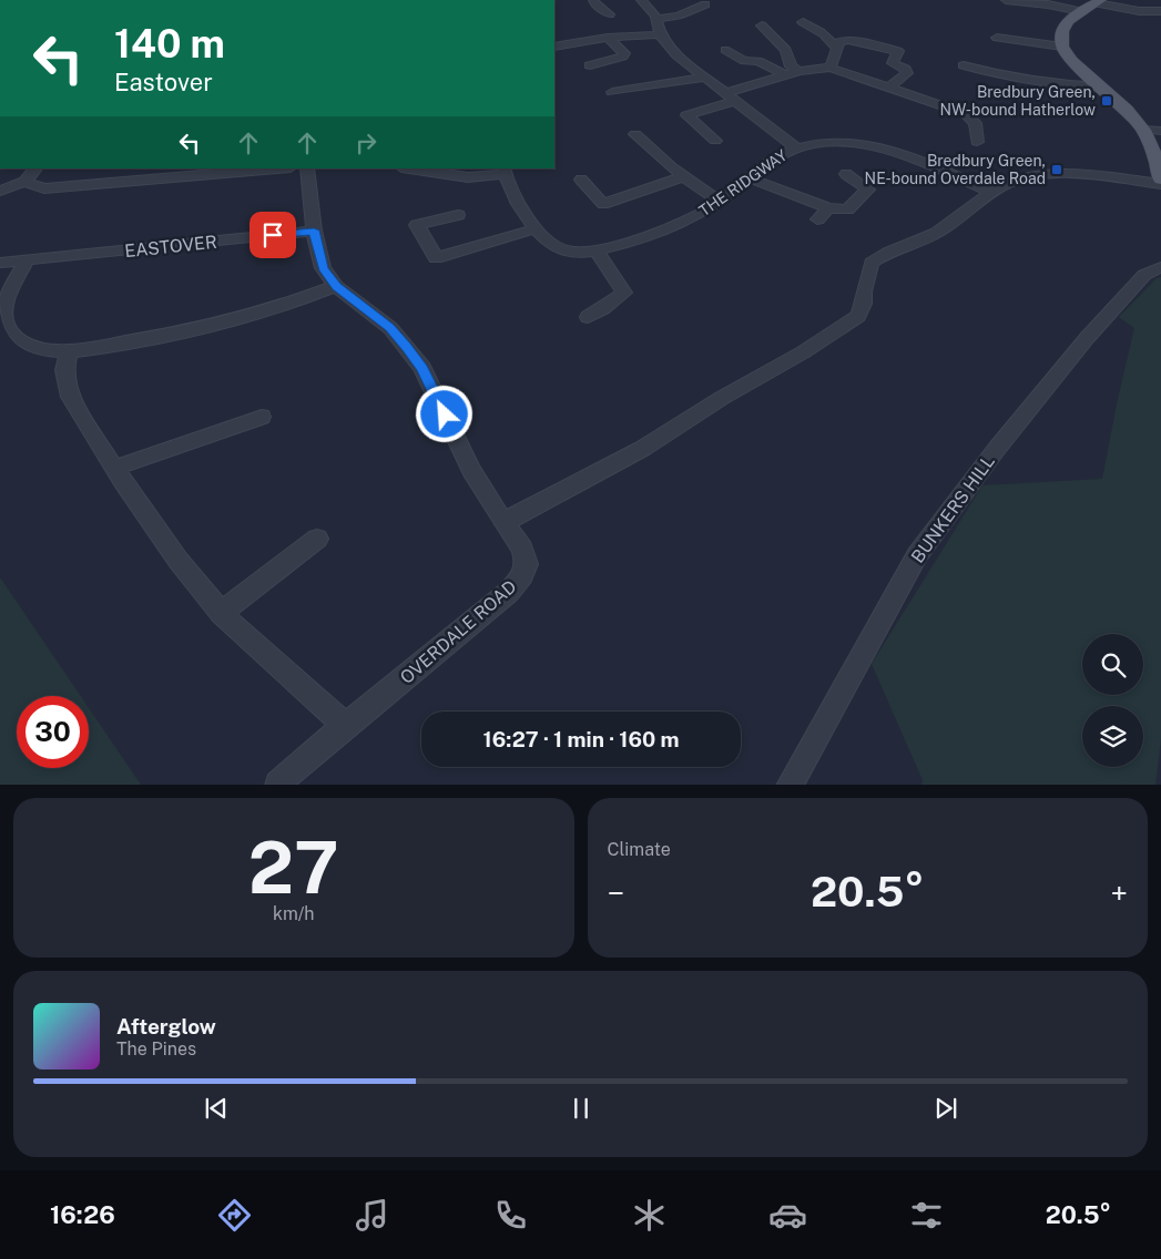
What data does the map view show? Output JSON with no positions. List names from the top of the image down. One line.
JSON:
{"streets":{"street":["THE RIDGWAY","EASTOVER","BUNKERS HILL","OVERDALE ROAD"]},"crossings":[["EASTOVER","OVERDALE ROAD"]],"places":{"transit":["Bredbury Green, NW-bound Hatherlow","Bredbury Green, NE-bound Overdale Road"]},"page":{"turn":["140 m","Eastover"],"limit":"30","trip":"16:27 · 1 min · 160 m","tile":[["27","km/h"],"Climate"],"heat":["−","20.5°","+"],"song":["Afterglow","The Pines"],"tabs":["16:26","20.5°"]}}
